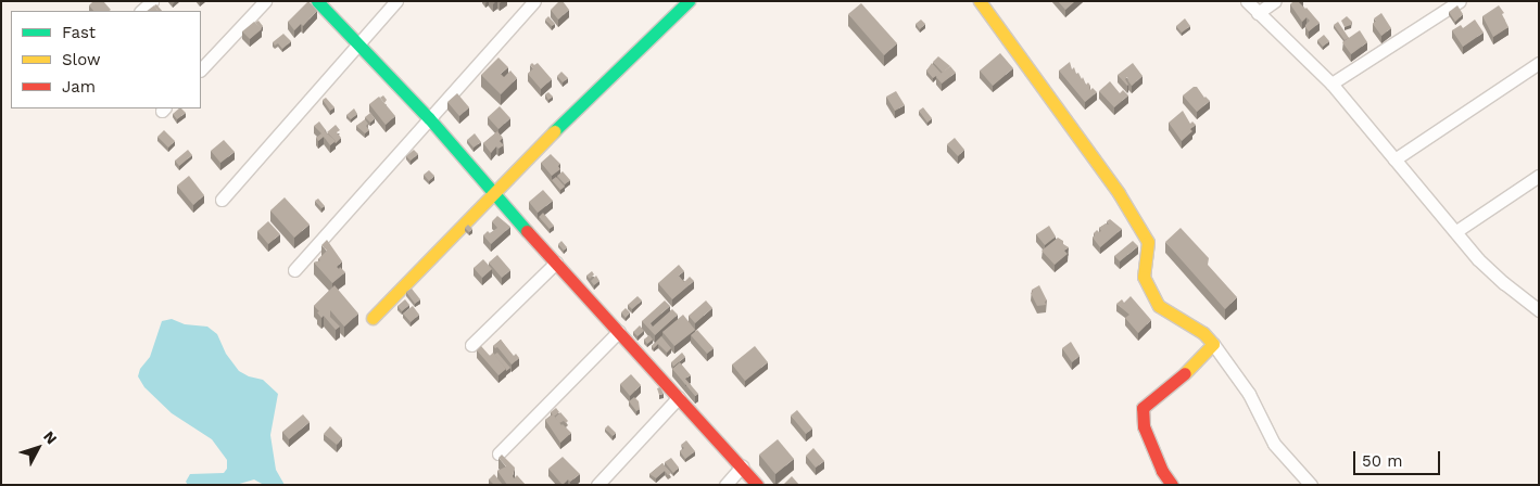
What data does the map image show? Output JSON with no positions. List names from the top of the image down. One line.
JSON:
{"legend":["Fast","Slow","Jam"],"scale_bar":"50 m","north":"top right"}
